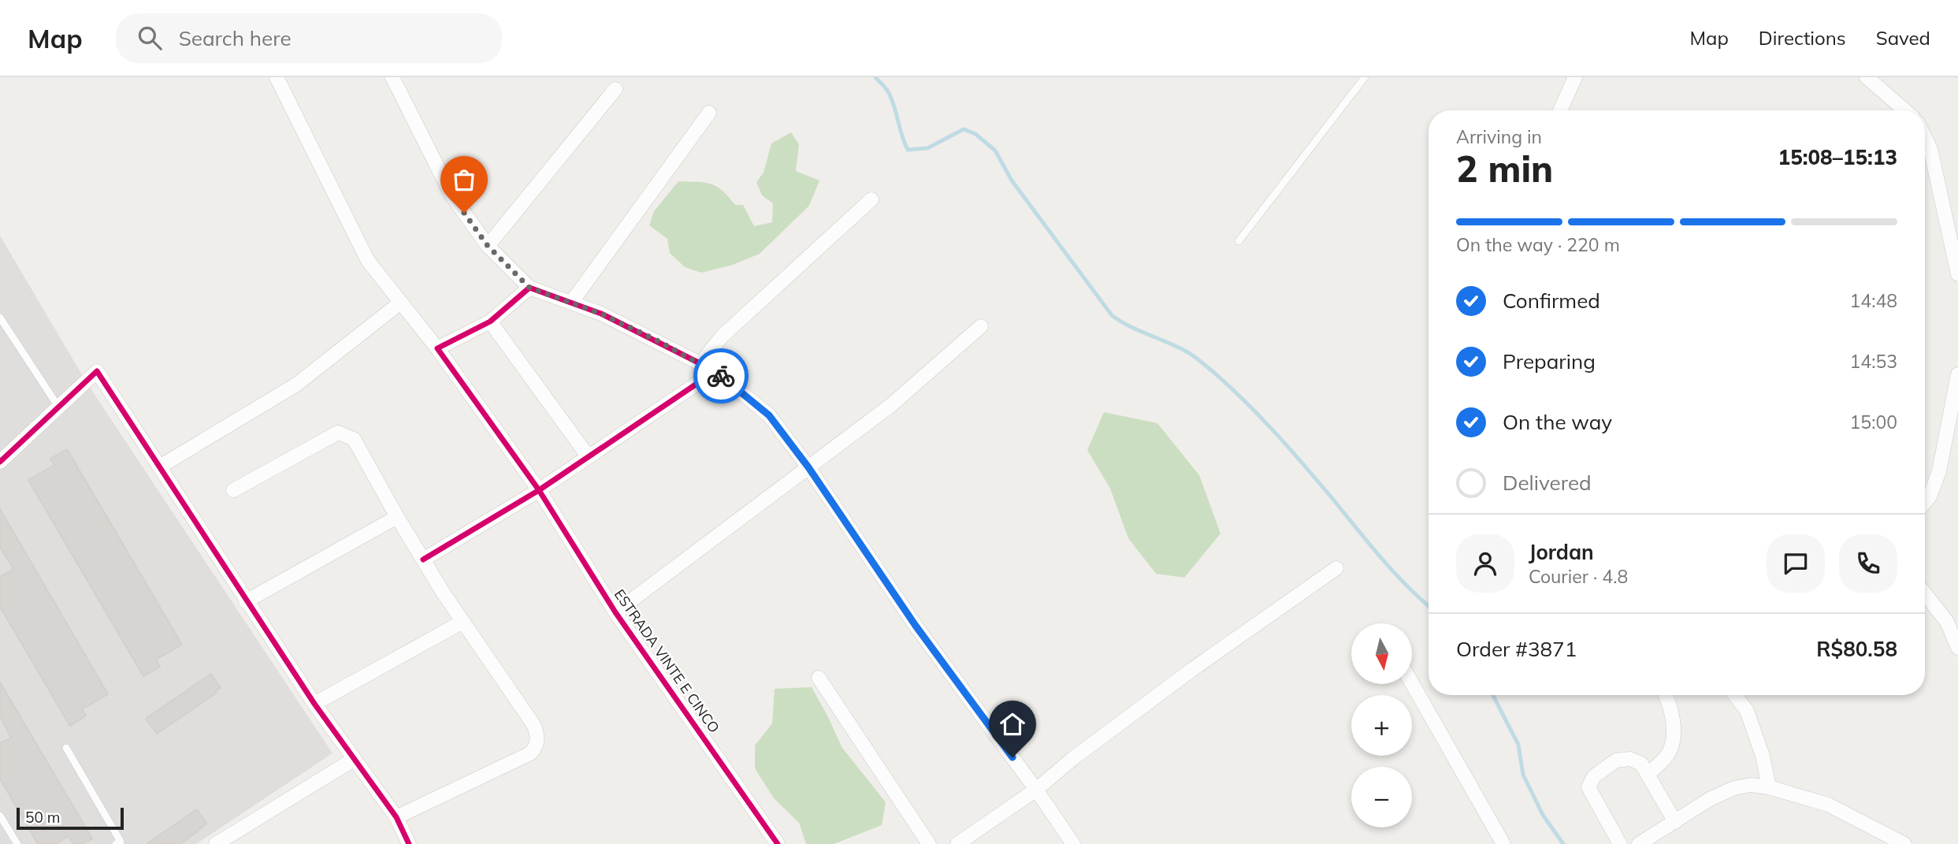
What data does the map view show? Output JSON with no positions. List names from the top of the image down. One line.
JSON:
{"streets":{"street":["ESTRADA VINTE E CINCO"]},"scale_bar":"50 m","north":"bottom","page":{"header":"Map","search":"Search here","nav":["Map","Directions","Saved"],"heading":["2 min","Arriving in","15:08–15:13"],"panel":["Jordan","Courier · 4.8","Order #3871","R$80.58"],"bar":"On the way · 220 m","list":[["Confirmed","14:48"],["Preparing","14:53"],["On the way","15:00"],"Delivered"],"map_buttons":["+","−"],"scale":"50 m"}}
